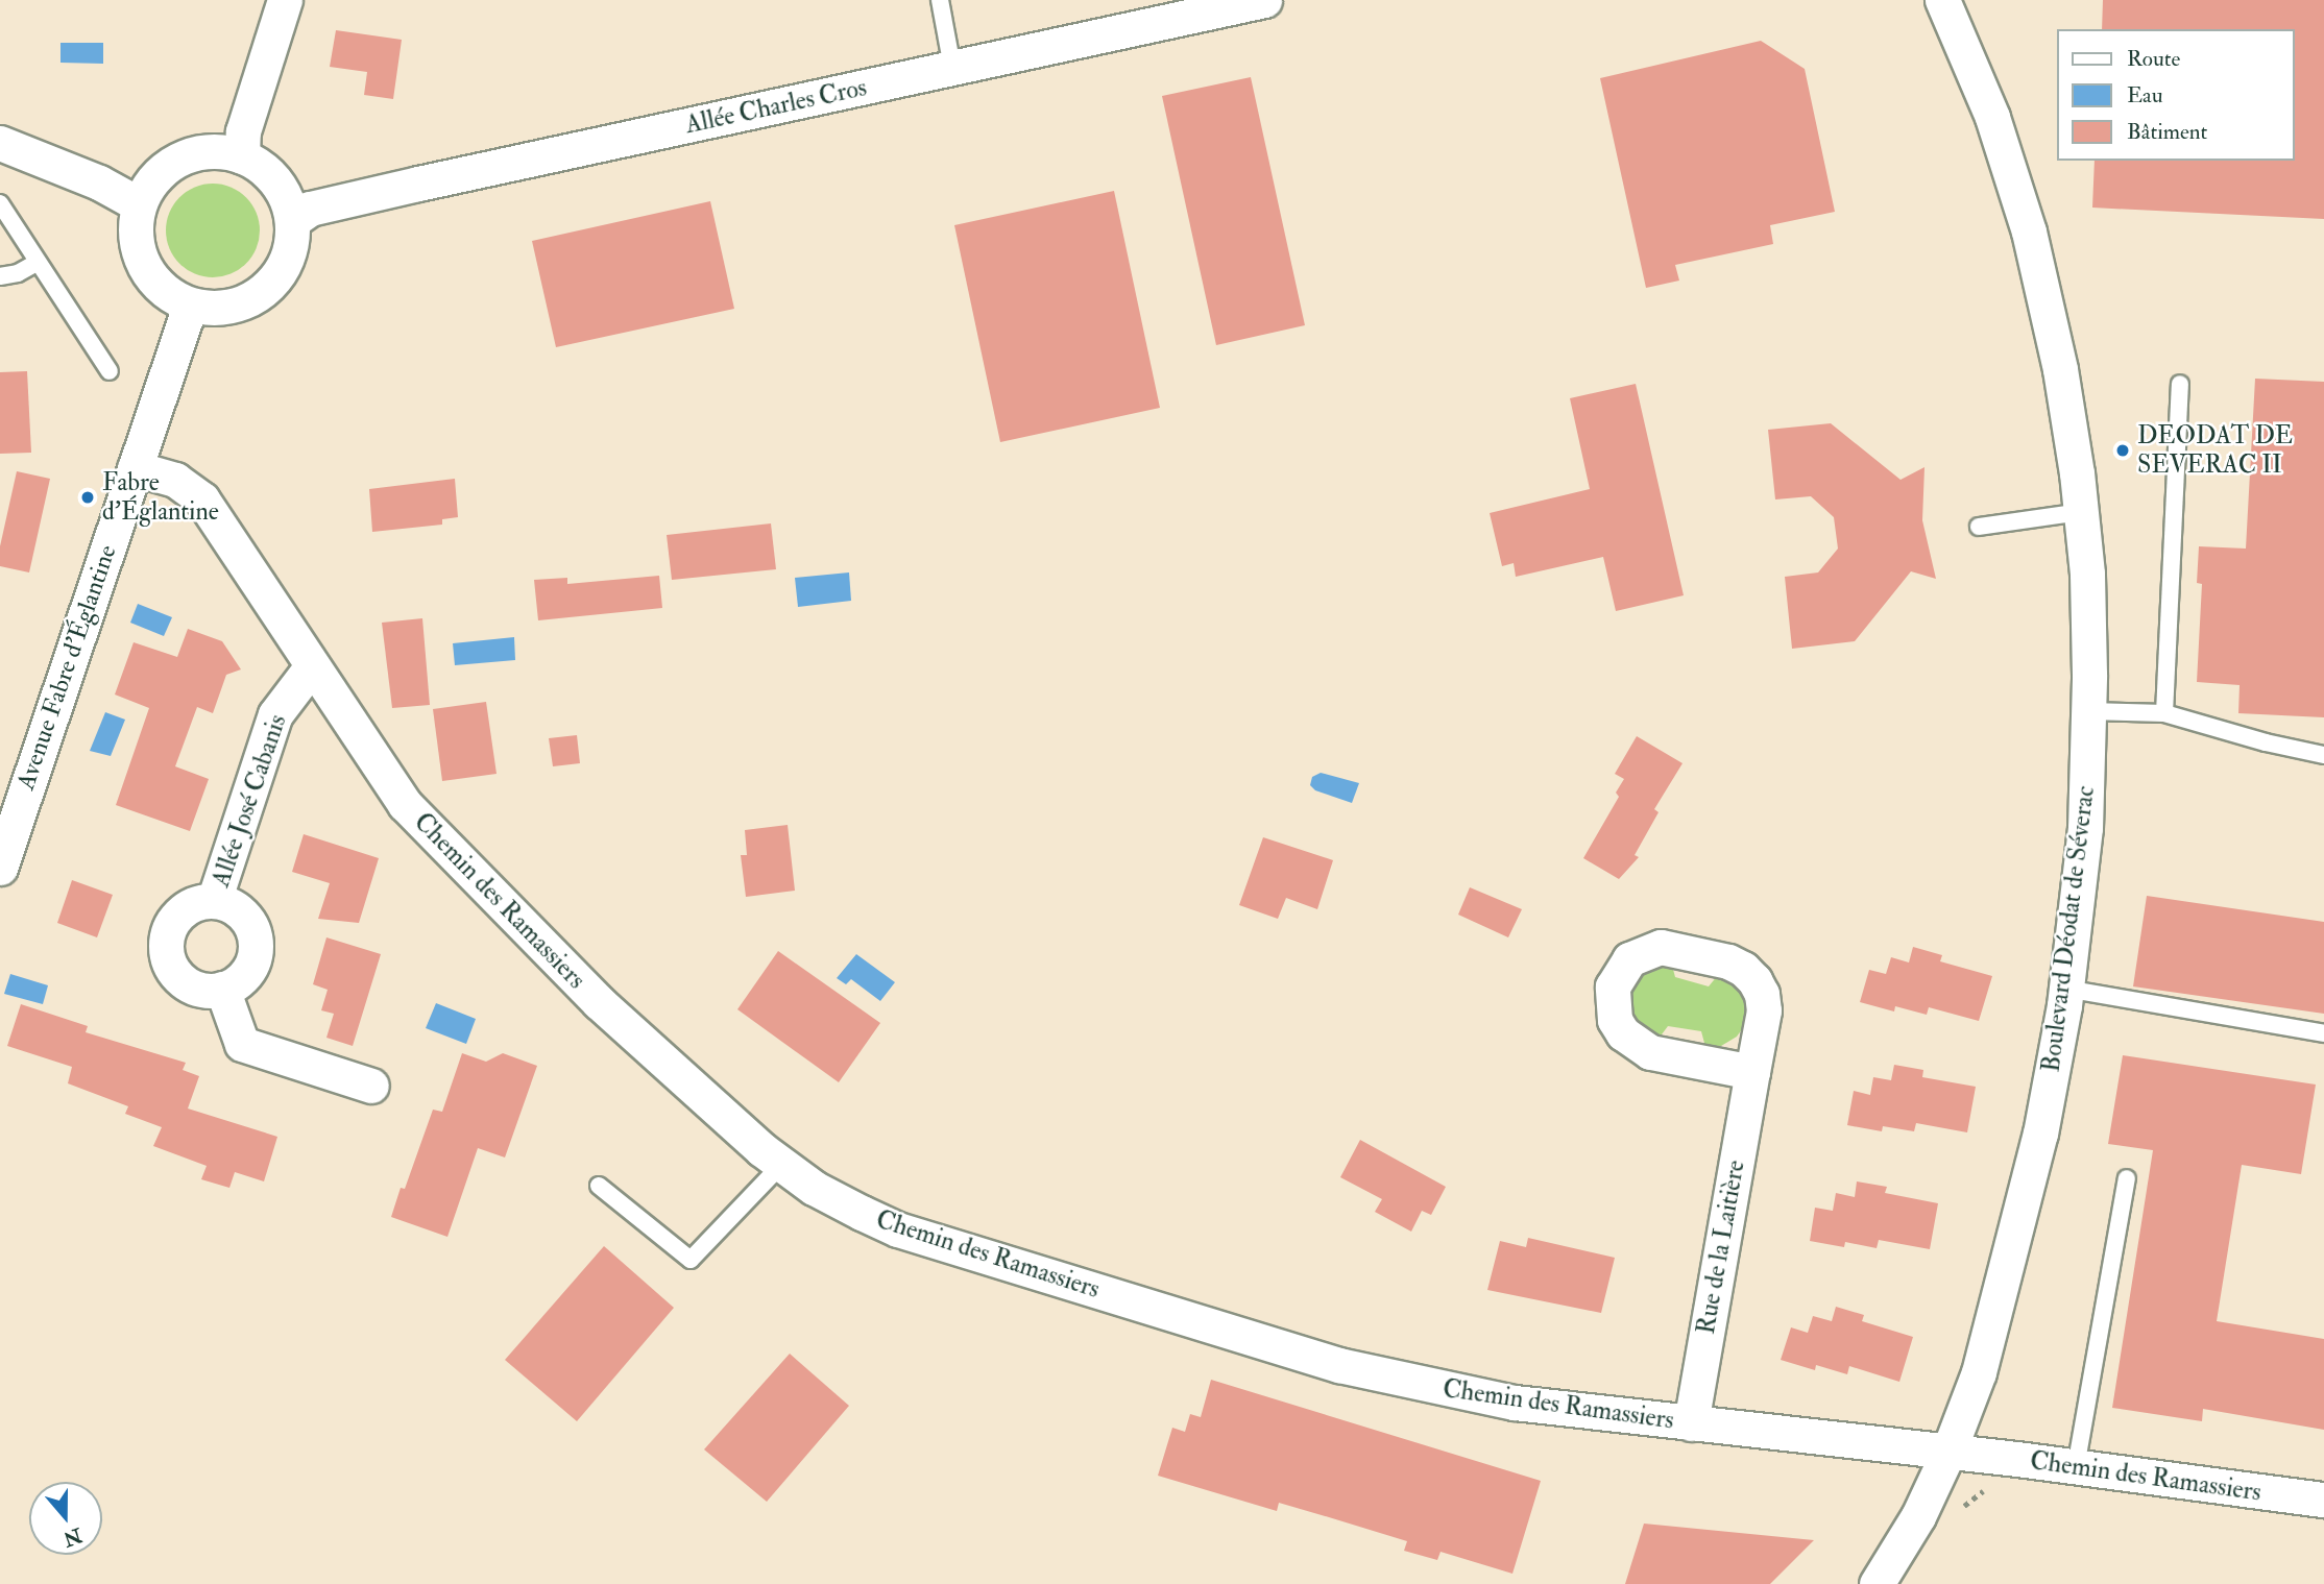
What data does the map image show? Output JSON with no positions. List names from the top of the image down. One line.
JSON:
{"streets":{"street":["Allée Charles Cros","Avenue Fabre d'Églantine","Allée José Cabanis","Chemin des Ramassiers","Boulevard Déodat de Séverac","Rue de la Laitière"]},"crossings":[["Avenue Fabre d'Églantine","Chemin des Ramassiers"],["Allée José Cabanis","Chemin des Ramassiers"],["Chemin des Ramassiers","Boulevard Déodat de Séverac"],["Chemin des Ramassiers","Rue de la Laitière"]],"places":["DEODAT DE SEVERAC II","Fabre d'Églantine"],"legend":["Route","Eau","Bâtiment"],"north":"bottom"}
